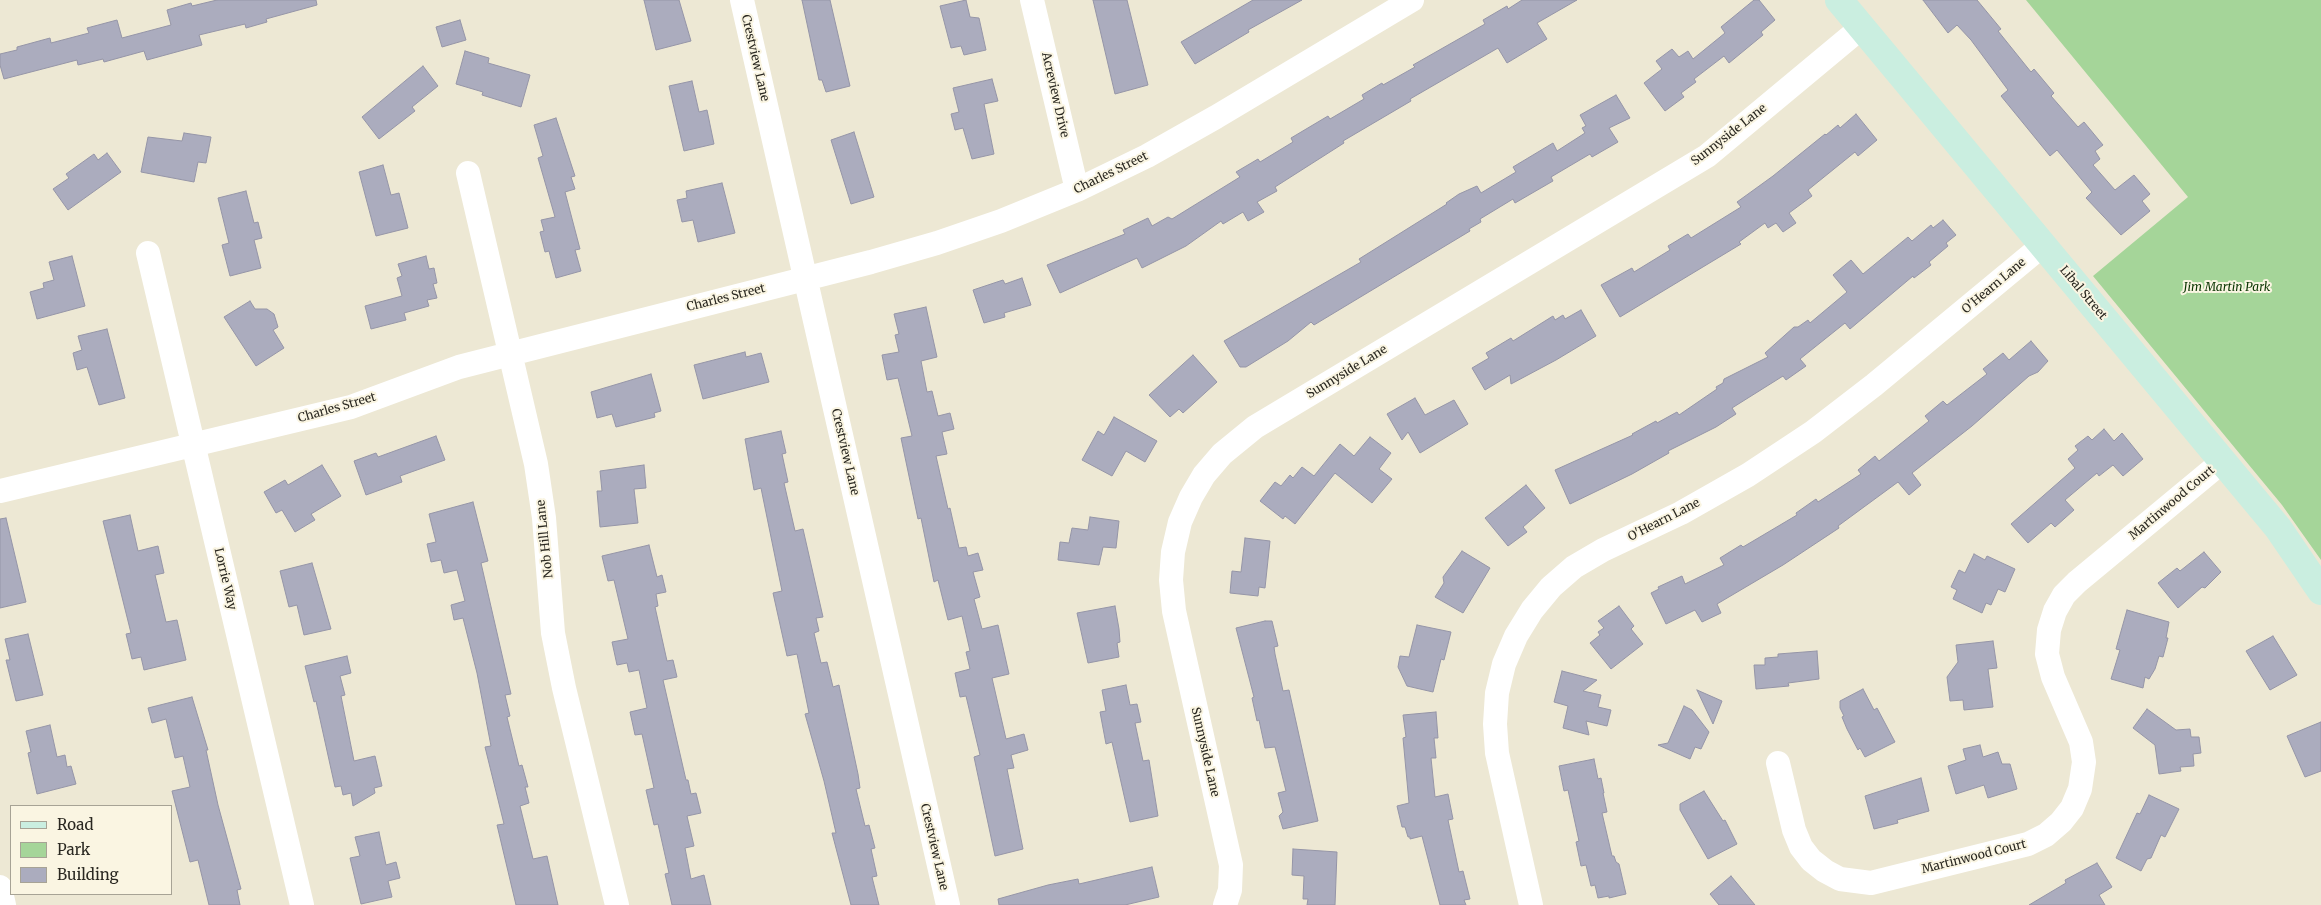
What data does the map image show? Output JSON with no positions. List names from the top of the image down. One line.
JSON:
{"streets":{"street":["Crestview Lane","Acreview Drive","Sunnyside Lane","Charles Street","O'Hearn Lane","Libal Street","Martinwood Court","Nob Hill Lane","Lorrie Way"]},"crossings":[["Crestview Lane","Charles Street"],["Acreview Drive","Charles Street"],["Sunnyside Lane","Libal Street"],["Charles Street","Nob Hill Lane"],["Charles Street","Lorrie Way"],["O'Hearn Lane","Libal Street"],["Libal Street","Martinwood Court"]],"parks":["Jim Martin Park"],"legend":["Road","Park","Building"]}
